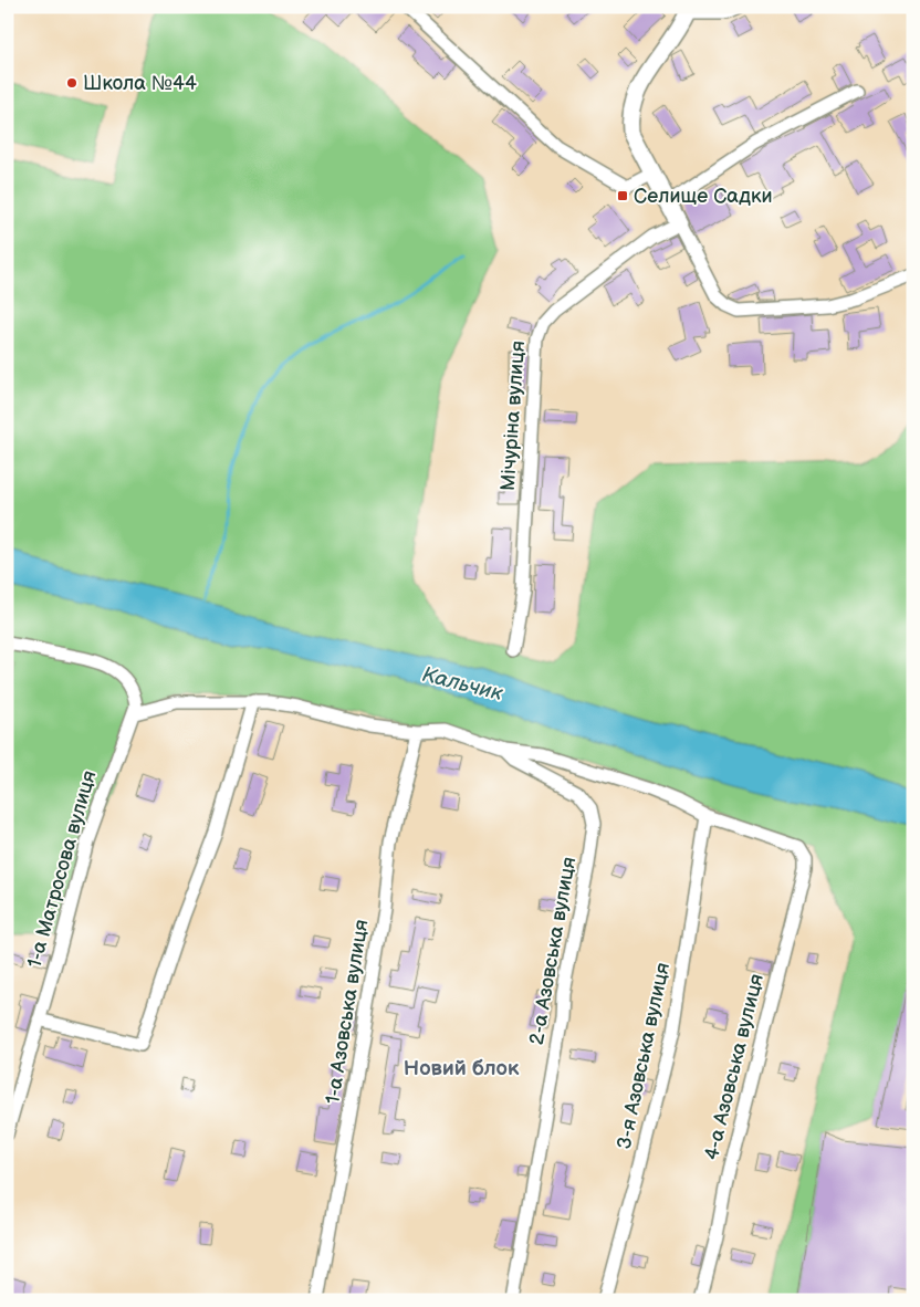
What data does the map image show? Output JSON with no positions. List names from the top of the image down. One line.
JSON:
{"streets":{"street":["Мічуріна вулиця","1-а Матросова вулиця","2-а Азовська вулиця","1-а Азовська вулиця","3-я Азовська вулиця","4-а Азовська вулиця"]},"crossings":[["3-я Азовська вулиця","4-а Азовська вулиця"]],"districts":["Новий блок"],"water":["Кальчик"],"places":{"other":["Школа №44"],"transit":["Селище Садки"]}}
